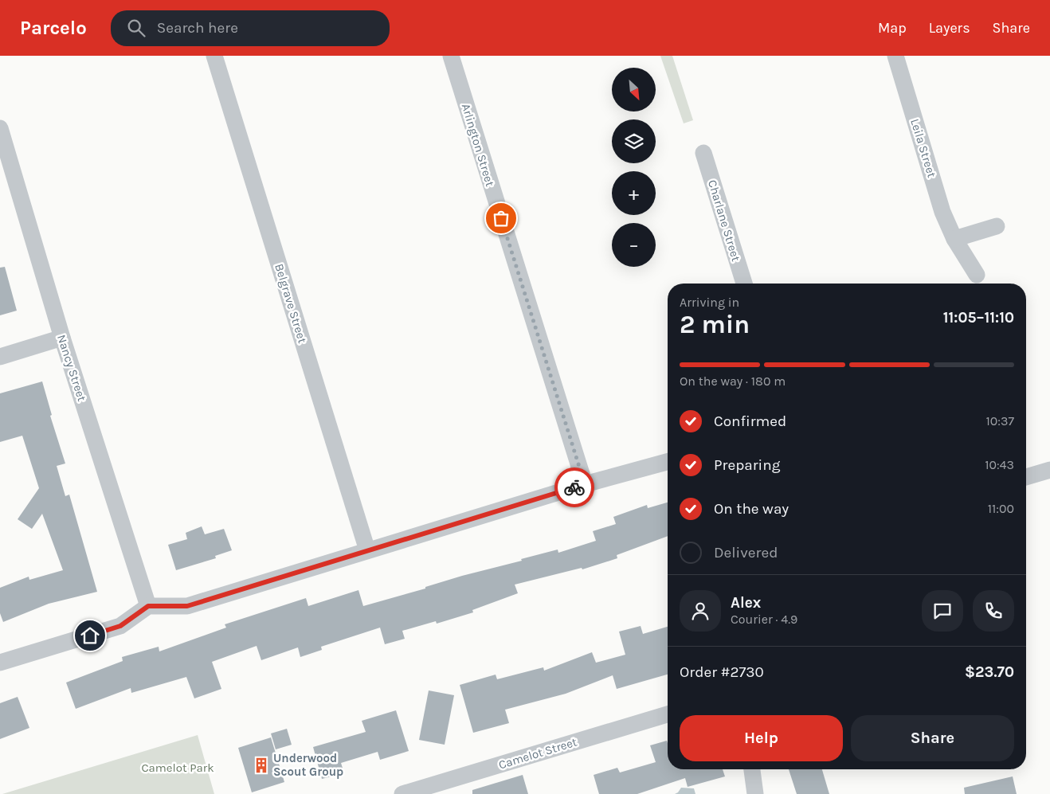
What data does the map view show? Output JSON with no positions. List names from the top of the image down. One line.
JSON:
{"streets":{"street":["Arlington Street","Leila Street","Charlane Street","Belgrave Street","Nancy Street","Camelot Street"]},"parks":["Camelot Park"],"places":{"building":["Underwood Scout Group"]},"north":"bottom right","page":{"header":"Parcelo","search":"Search here","nav":["Map","Layers","Share"],"map_buttons":["+","−"],"heading":["2 min","Arriving in","11:05–11:10"],"panel":["Alex","Courier · 4.9","Order #2730","$23.70"],"bar":"On the way · 180 m","list":[["Confirmed","10:37"],["Preparing","10:43"],["On the way","11:00"],"Delivered"],"buttons":["Help","Share"]}}
